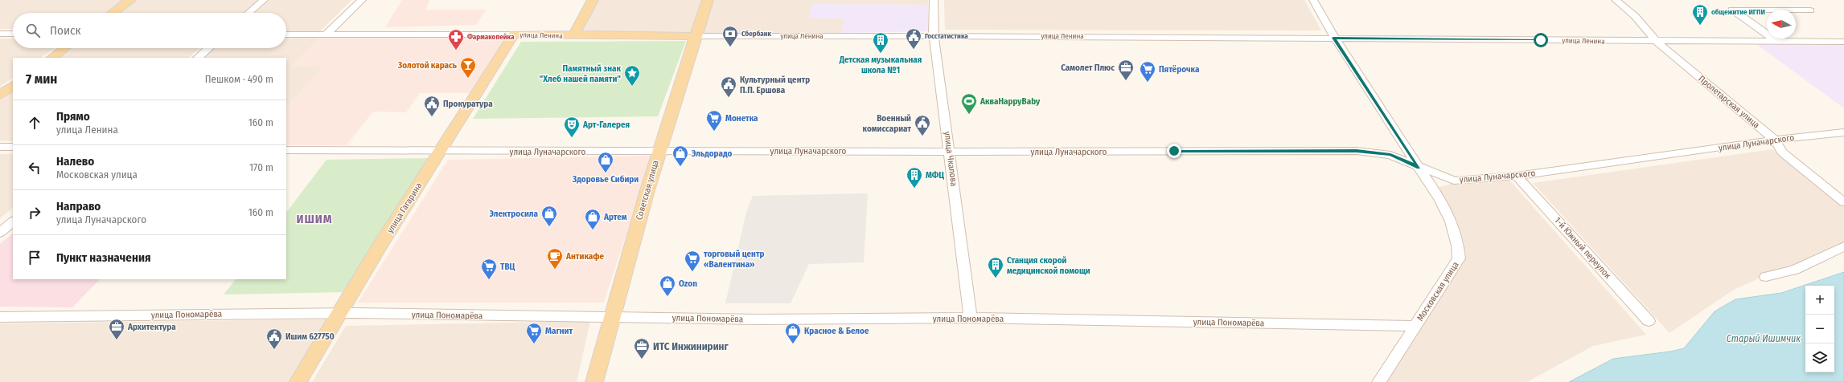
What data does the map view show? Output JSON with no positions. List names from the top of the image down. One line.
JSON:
{"streets":{"main road":["улица Ленина","Советская улица","улица Гагарина"],"street":["Пролетарская улица","улица Луначарского","улица Чкалова","1-й Южный переулок","Московская улица","улица Пономарёва"]},"crossings":[["улица Ленина","Пролетарская улица"],["улица Ленина","улица Чкалова"],["улица Ленина","Советская улица"],["улица Ленина","улица Гагарина"],["улица Ленина","Московская улица"],["Пролетарская улица","улица Луначарского"],["улица Луначарского","улица Чкалова"],["улица Луначарского","Советская улица"],["улица Луначарского","улица Гагарина"],["улица Луначарского","1-й Южный переулок"],["улица Луначарского","Московская улица"],["улица Чкалова","улица Пономарёва"],["Советская улица","улица Пономарёва"],["улица Гагарина","улица Пономарёва"],["Московская улица","улица Пономарёва"]],"districts":["ИШИМ"],"water":["Старый Ишимчик"],"places":{"building":["общежитие ИГПИ","Детская музыкальная школа №1","МФЦ","Станция скорой медицинской помощи"],"bank":["Сбербанк"],"public building":["Госстатистика","Культурный центр П.П. Ершова","Прокуратура","Военный комиссариат","Ишим 627750"],"pharmacy":["Фармакопейка"],"bar":["Золотой карась"],"office":["Самолет Плюс","Архитектура","ИТС Инжиниринг"],"supermarket":["Пятёрочка","Монетка","торговый центр «Валентина»","ТВЦ","Магнит"],"place":["Памятный знак \"Хлеб нашей памяти\""],"sports":["АкваHappyBaby"],"theatre":["Арт-Галерея"],"shop":["Эльдорадо","Здоровье Сибири","Электросила","Артем","Ozon","Красное & Белое"],"cafe":["Антикафе"]},"north":"left","page":{"search":"Поиск","heading":["7 мин","Пешком · 490 m"],"list":[["Прямо","улица Ленина","160 m"],["Налево","Московская улица","170 m"],["Направо","улица Луначарского","160 m"],"Пункт назначения"],"map_buttons":["+","−"]}}
